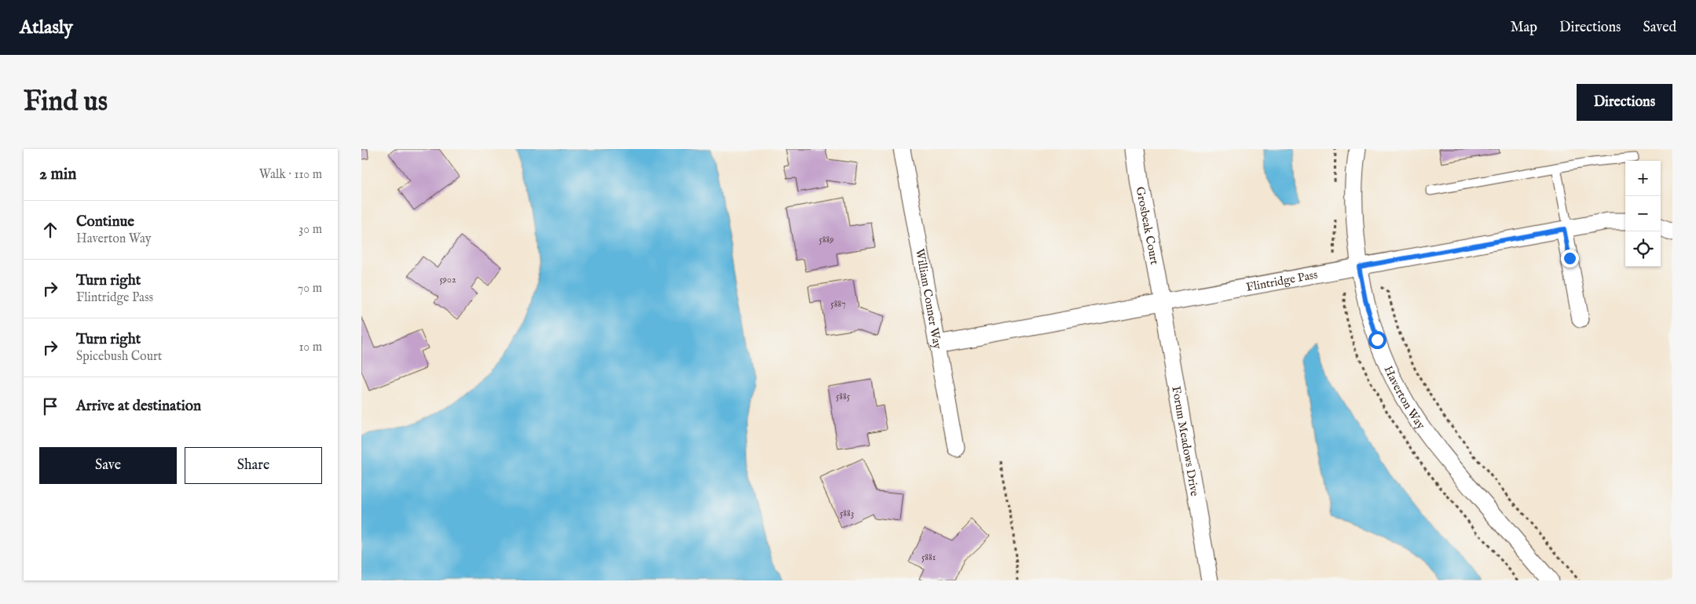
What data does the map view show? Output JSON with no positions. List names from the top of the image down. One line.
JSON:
{"streets":{"street":["Grosbeak Court","Flintridge Pass","William Conner Way","Haverton Way","Forum Meadows Drive"]},"crossings":[["Grosbeak Court","Flintridge Pass"],["Grosbeak Court","Forum Meadows Drive"],["Flintridge Pass","William Conner Way"],["Flintridge Pass","Haverton Way"],["Flintridge Pass","Forum Meadows Drive"]],"house_numbers":["5889","5902","5887","5885","5883","5881"],"page":{"header":"Atlasly","nav":["Map","Directions","Saved"],"buttons":["Directions",["Save","Share"]],"title":"Find us","heading":["2 min","Walk · 110 m"],"map_buttons":["+","−"],"list":[["Continue","Haverton Way","30 m"],["Turn right","Flintridge Pass","70 m"],["Turn right","Spicebush Court","10 m"],"Arrive at destination"]}}
